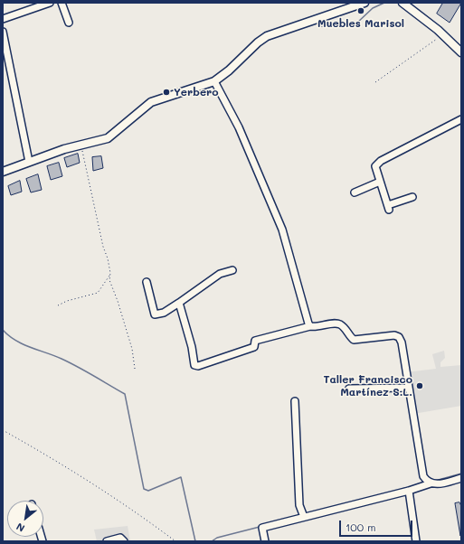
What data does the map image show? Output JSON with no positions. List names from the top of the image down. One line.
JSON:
{"places":["Muebles Marisol","Yerbero","Taller Francisco Martínez S.L."],"scale_bar":"100 m","north":"bottom left"}
